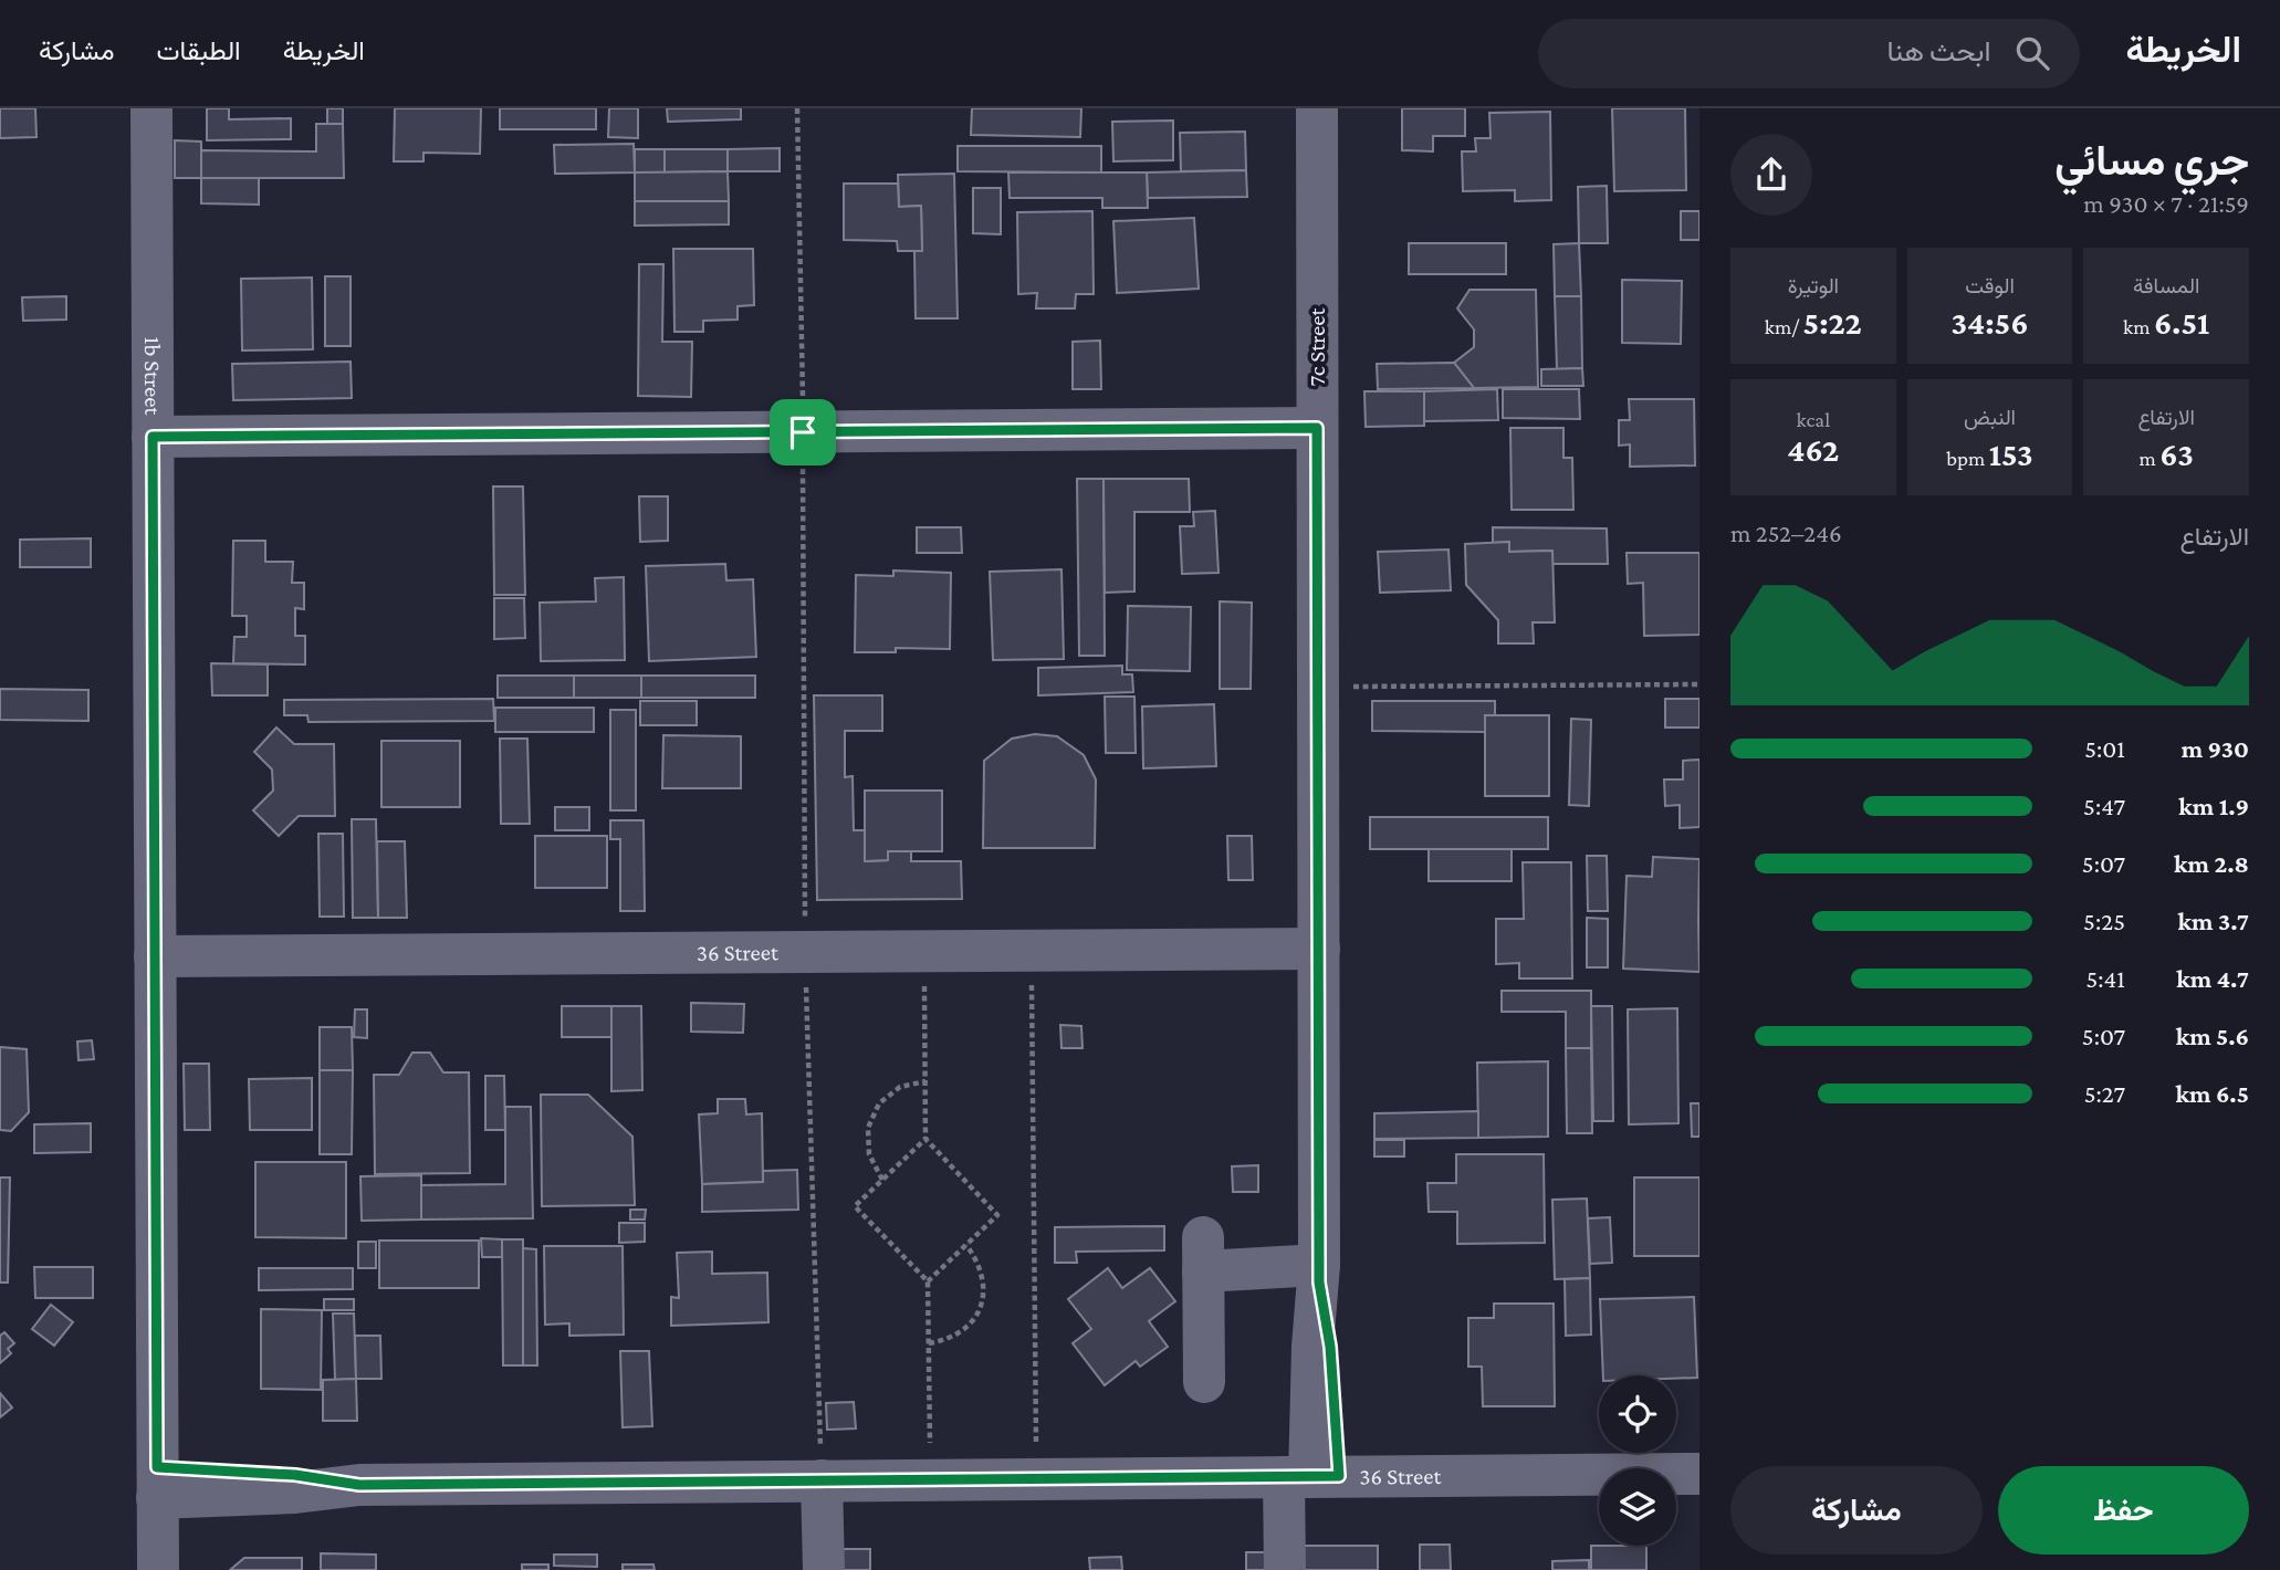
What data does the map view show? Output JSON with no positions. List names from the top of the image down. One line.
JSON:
{"streets":{"street":["7c Street","1b Street","36 Street"]},"crossings":[["7c Street","36 Street"],["1b Street","36 Street"]],"page":{"header":"الخريطة","search":"ابحث هنا","nav":["الخريطة","الطبقات","مشاركة"],"heading":["جري مسائي","21:59 · 7 × 930 m"],"stats":[["المسافة","6.51 km"],["الوقت","34:56"],["الوتيرة","5:22 /km"],["الارتفاع","63 m"],["النبض","153 bpm"],["kcal","462"]],"chart":["الارتفاع","246–252 m"],"list":[{"name":"930 m","note":"5:01"},{"name":"1.9 km","note":"5:47"},{"name":"2.8 km","note":"5:07"},{"name":"3.7 km","note":"5:25"},{"name":"4.7 km","note":"5:41"},{"name":"5.6 km","note":"5:07"},{"name":"6.5 km","note":"5:27"}],"buttons":["حفظ","مشاركة"]}}
